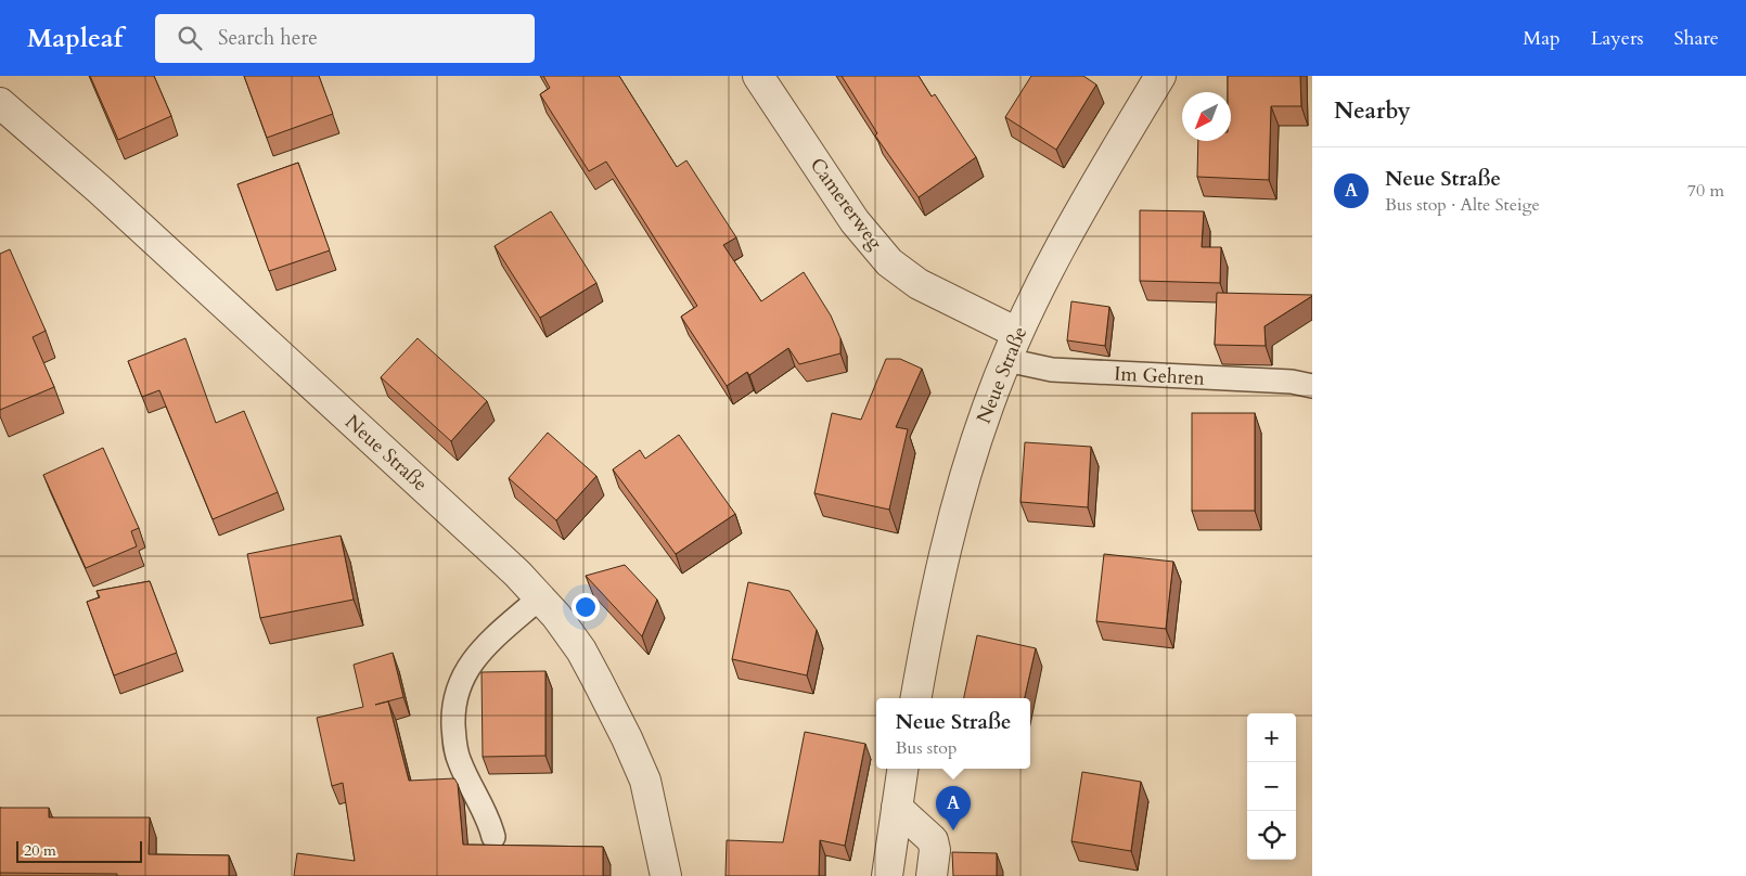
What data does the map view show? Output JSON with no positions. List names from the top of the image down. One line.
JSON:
{"streets":{"street":["Camererweg","Neue Straße"],"lane":["Im Gehren"]},"crossings":[["Camererweg","Neue Straße"],["Neue Straße","Im Gehren"]],"scale_bar":"20 m","north":"bottom left","page":{"header":"Mapleaf","search":"Search here","nav":["Map","Layers","Share"],"heading":"Nearby","list":[{"mark":"A","name":"Neue Straße","note":"Bus stop · Alte Steige","value":"70 m"}],"popup":["Neue Straße","Bus stop"],"map_buttons":["+","−"],"pins":"A","scale":"20 m"}}
